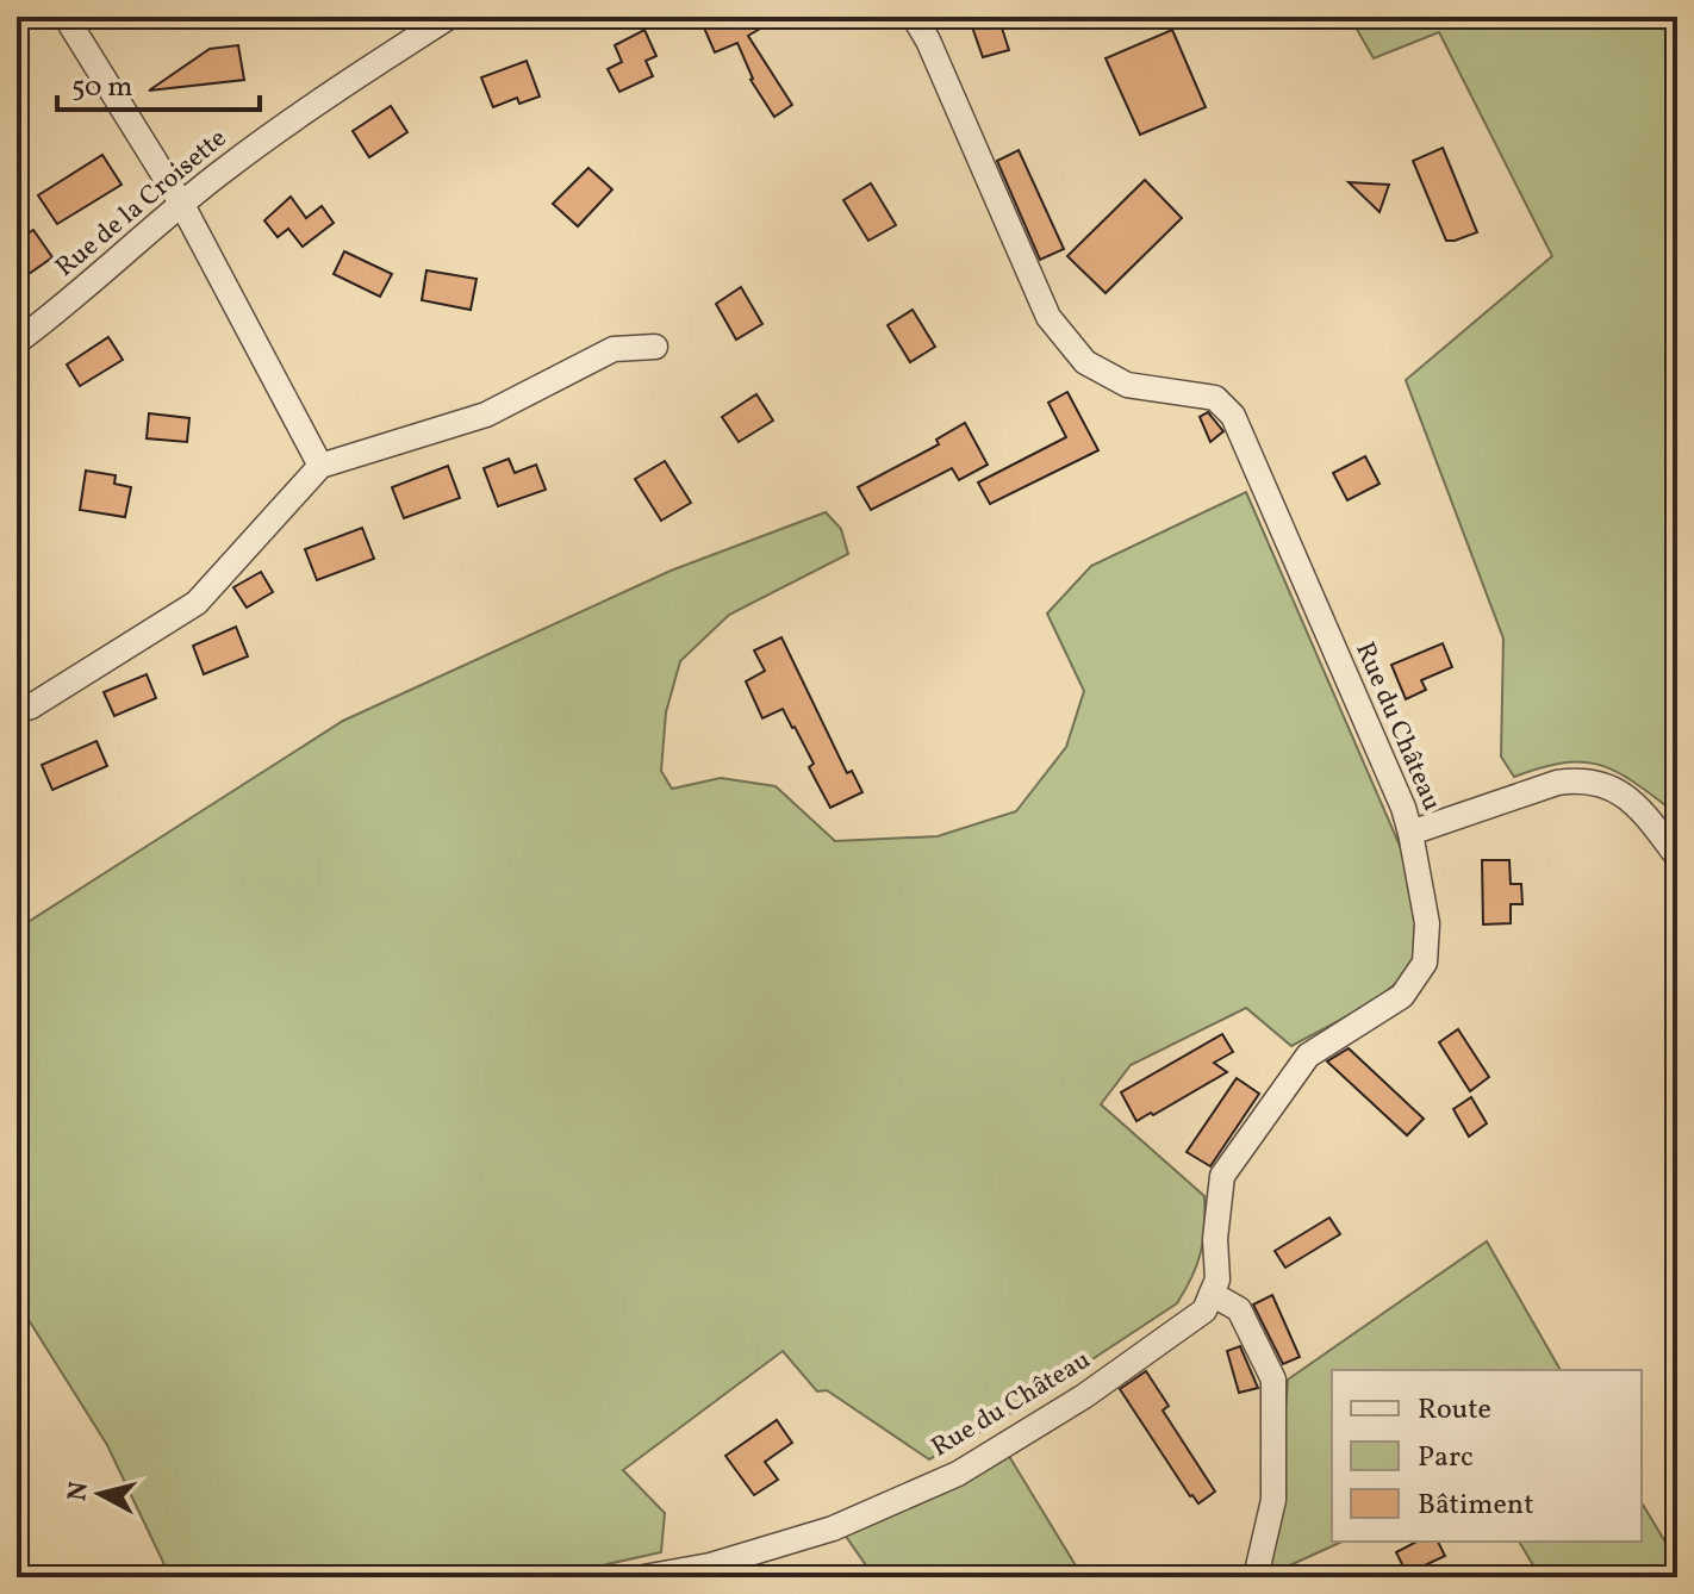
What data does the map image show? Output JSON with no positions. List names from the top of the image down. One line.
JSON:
{"streets":{"street":["Rue de la Croisette","Rue du Château"]},"legend":["Route","Parc","Bâtiment"],"scale_bar":"50 m","north":"left"}
